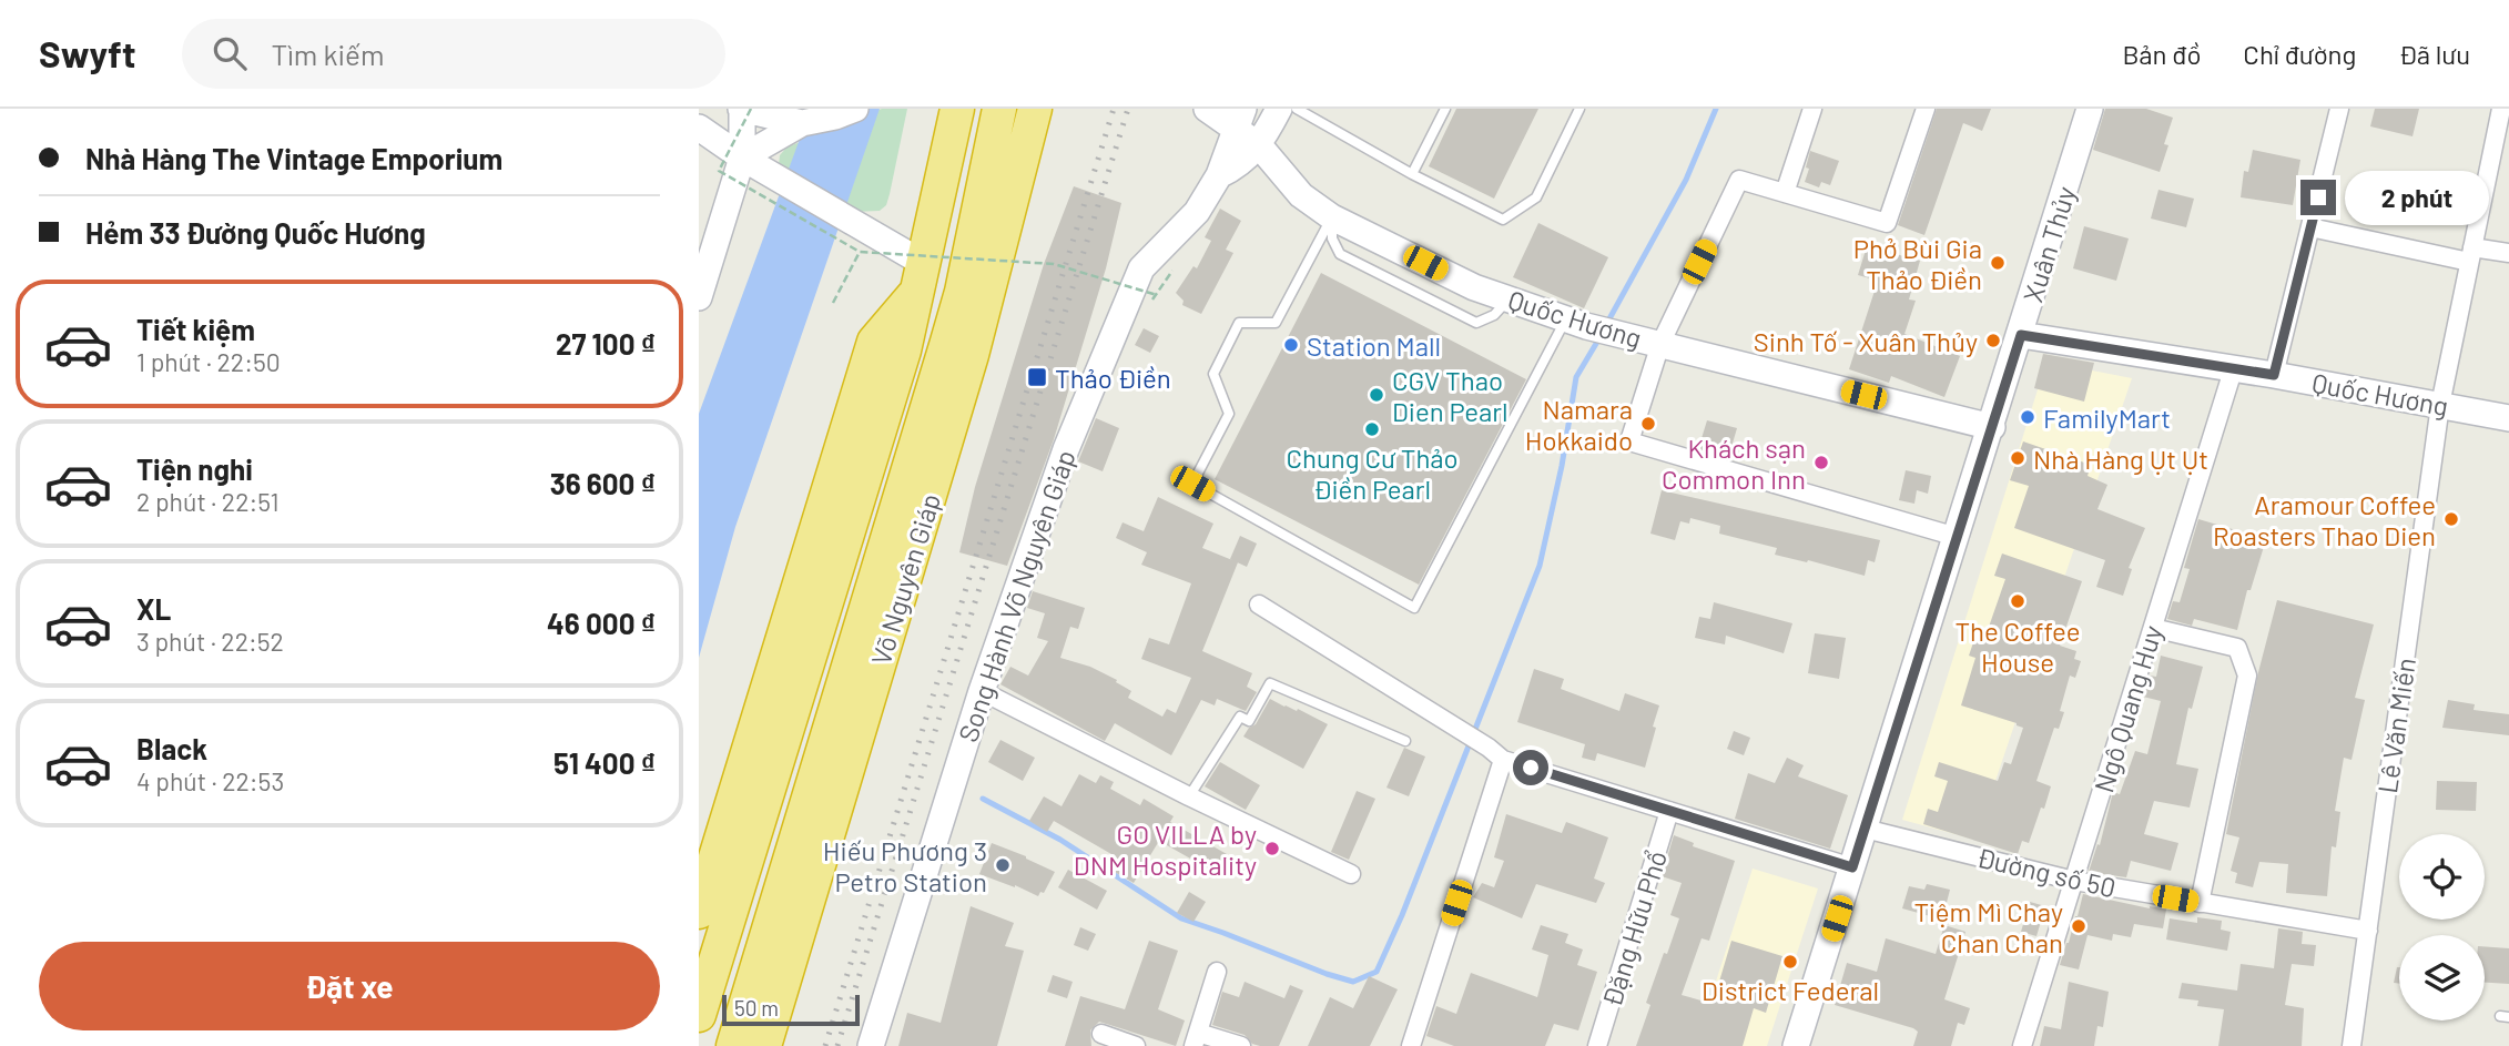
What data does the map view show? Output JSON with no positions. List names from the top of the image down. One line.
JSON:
{"streets":{"highway":["Võ Nguyên Giáp"],"street":["Xuân Thủy","Quốc Hương","Song Hành Võ Nguyên Giáp","Ngô Quang Huy","Lê Văn Miến","Đường số 50","Đặng Hữu Phổ"]},"crossings":[["Xuân Thủy","Quốc Hương"],["Xuân Thủy","Đường số 50"],["Quốc Hương","Song Hành Võ Nguyên Giáp"],["Quốc Hương","Ngô Quang Huy"],["Quốc Hương","Lê Văn Miến"],["Ngô Quang Huy","Đường số 50"],["Lê Văn Miến","Đường số 50"]],"places":{"other":["Phở Bùi Gia Thảo Điền","Sinh Tố - Xuân Thủy","Station Mall","CGV Thao Dien Pearl","FamilyMart","Namara Hokkaido","Chung Cư Thảo Điền Pearl","Nhà Hàng Ụt Ụt","Khách sạn Common Inn","Aramour Coffee Roasters Thao Dien","The Coffee House","GO VILLA by DNM Hospitality","Hiếu Phương 3 Petro Station","Tiệm Mì Chay Chan Chan","District Federal"],"transit":["Thảo Điền"]},"scale_bar":"50 m","page":{"header":"Swyft","search":"Tìm kiếm","nav":["Bản đồ","Chỉ đường","Đã lưu"],"banner":["Nhà Hàng The Vintage Emporium","Hẻm 33 Đường Quốc Hương"],"bubble":"2 phút","list":[{"name":"Tiết kiệm","note":"1 phút · 22:50","value":"27 100 ₫"},{"name":"Tiện nghi","note":"2 phút · 22:51","value":"36 600 ₫"},{"name":"XL","note":"3 phút · 22:52","value":"46 000 ₫"},{"name":"Black","note":"4 phút · 22:53","value":"51 400 ₫"}],"buttons":"Đặt xe","scale":"50 m"}}
